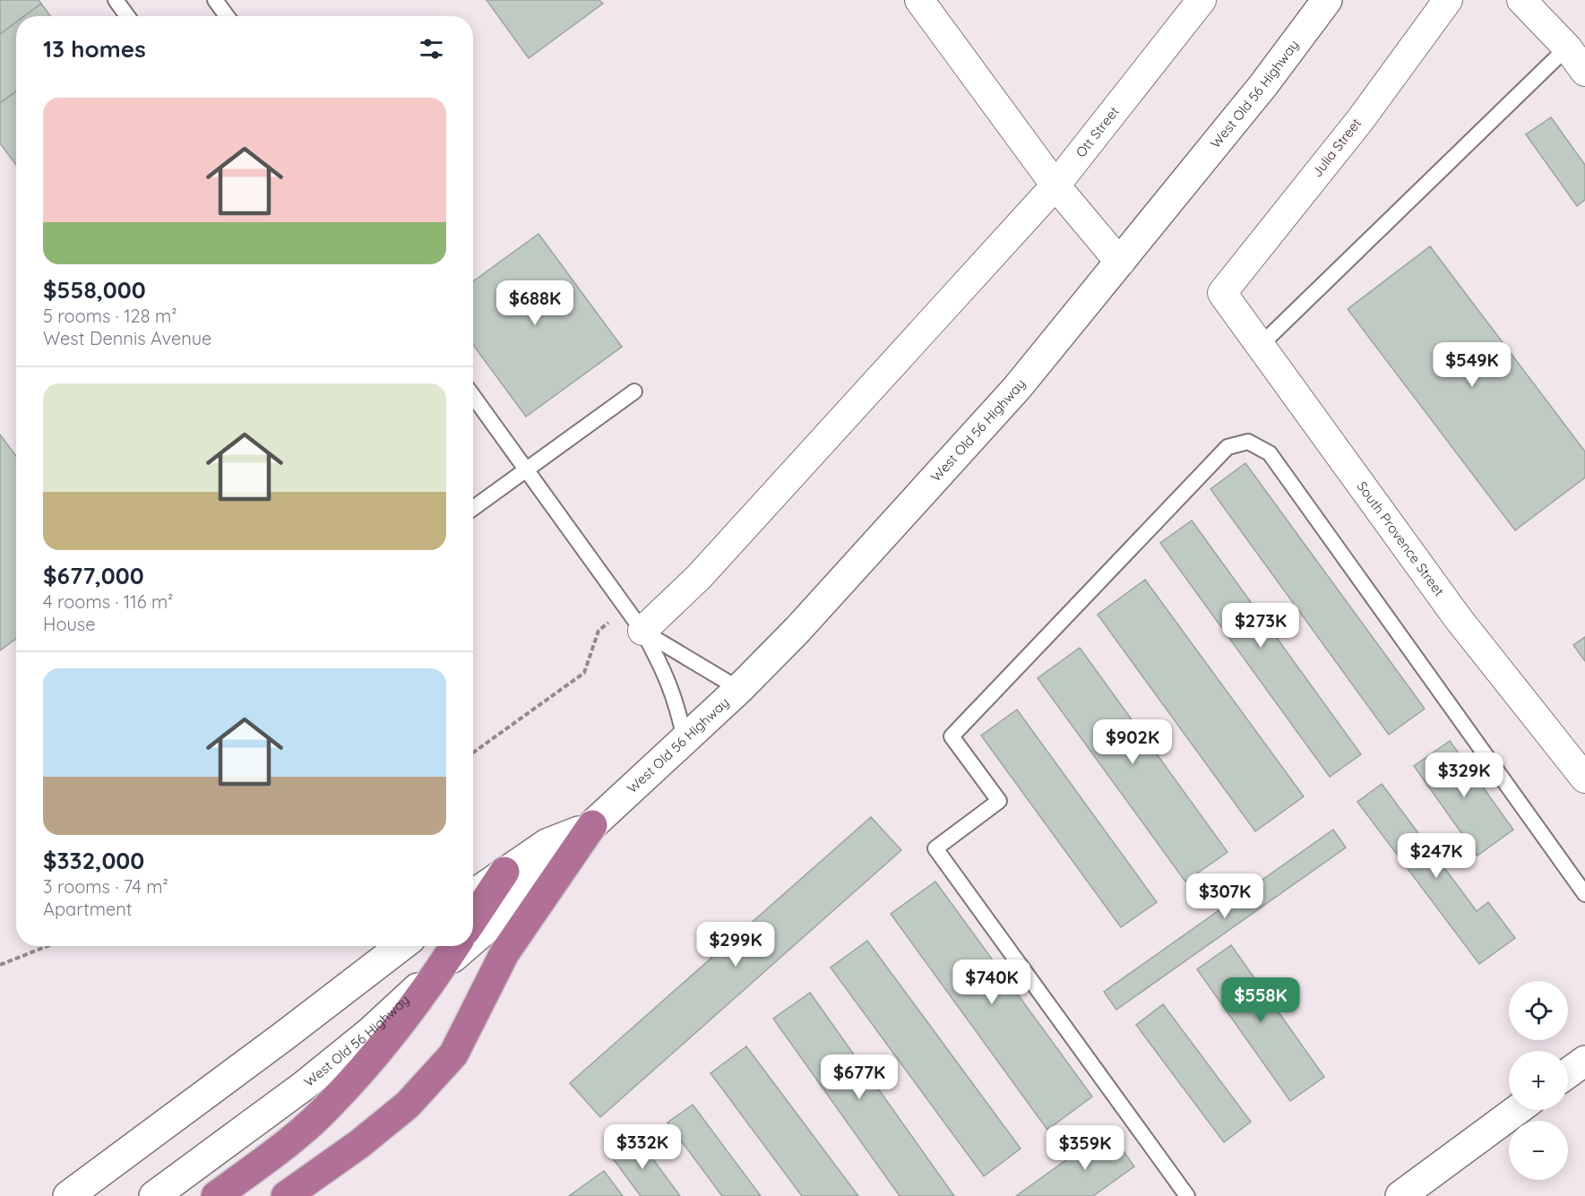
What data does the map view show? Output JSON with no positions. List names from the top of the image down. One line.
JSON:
{"streets":{"main road":["West Old 56 Highway"],"street":["Ott Street","Julia Street","South Provence Street"]},"crossings":[["Julia Street","South Provence Street"]],"page":{"heading":"13 homes","list":[{"name":"$558,000","note":"5 rooms · 128 m² · West Dennis Avenue"},{"name":"$677,000","note":"4 rooms · 116 m² · House"},{"name":"$332,000","note":"3 rooms · 74 m² · Apartment"}],"price":["$688K","$549K","$273K","$902K","$329K","$247K","$307K","$299K","$740K","$558K","$677K","$332K","$359K"],"map_buttons":["+","−"]}}
